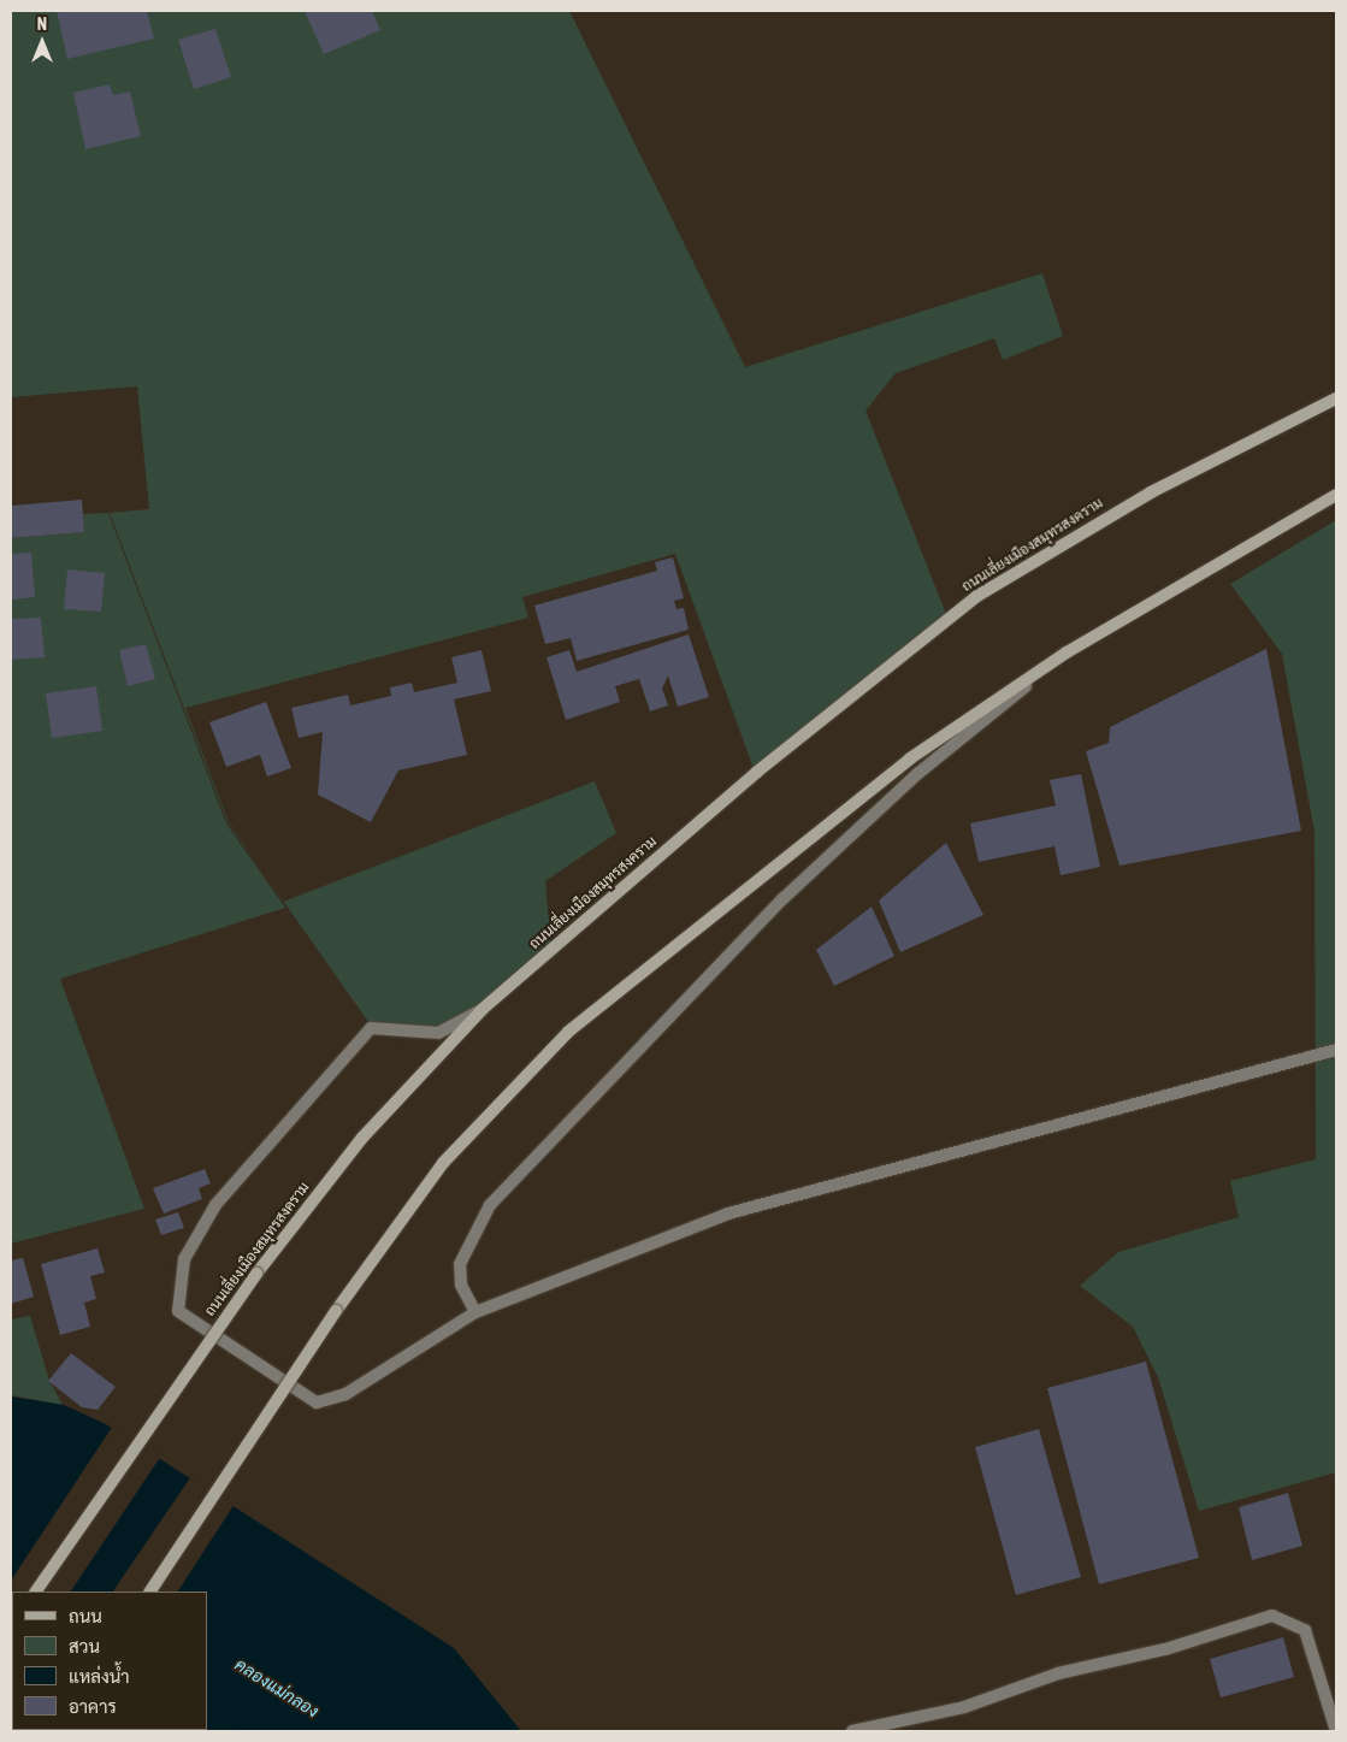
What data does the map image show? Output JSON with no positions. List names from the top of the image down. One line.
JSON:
{"streets":{"main road":["ถนนเลี่ยงเมืองสมุทรสงคราม"]},"water":["คลองแม่กลอง"],"legend":["ถนน","สวน","แหล่งน้ำ","อาคาร"],"north":"top"}
